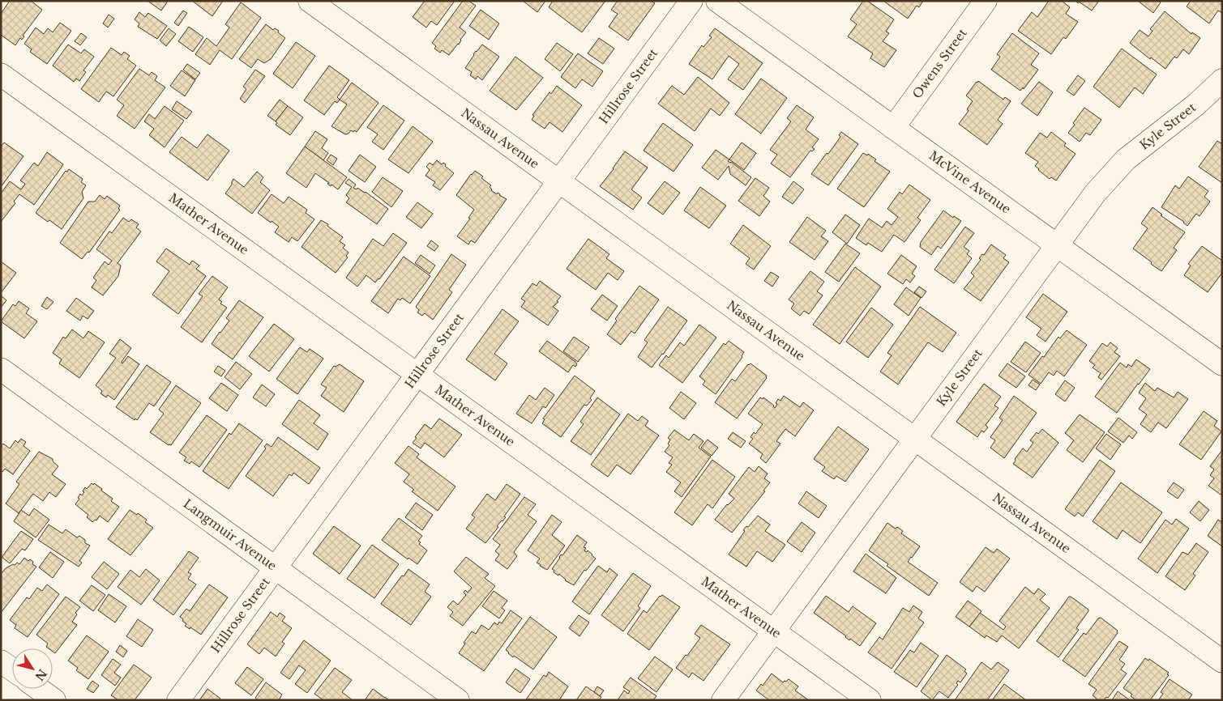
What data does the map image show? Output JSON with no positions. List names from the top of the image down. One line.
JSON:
{"streets":{"street":["Owens Street","Hillrose Street","Kyle Street","Nassau Avenue","McVine Avenue","Mather Avenue","Langmuir Avenue"]},"crossings":[["Owens Street","McVine Avenue"],["Hillrose Street","Nassau Avenue"],["Hillrose Street","Mather Avenue"],["Hillrose Street","Langmuir Avenue"],["Kyle Street","Nassau Avenue"],["Kyle Street","McVine Avenue"],["Kyle Street","Mather Avenue"]],"north":"bottom right"}
